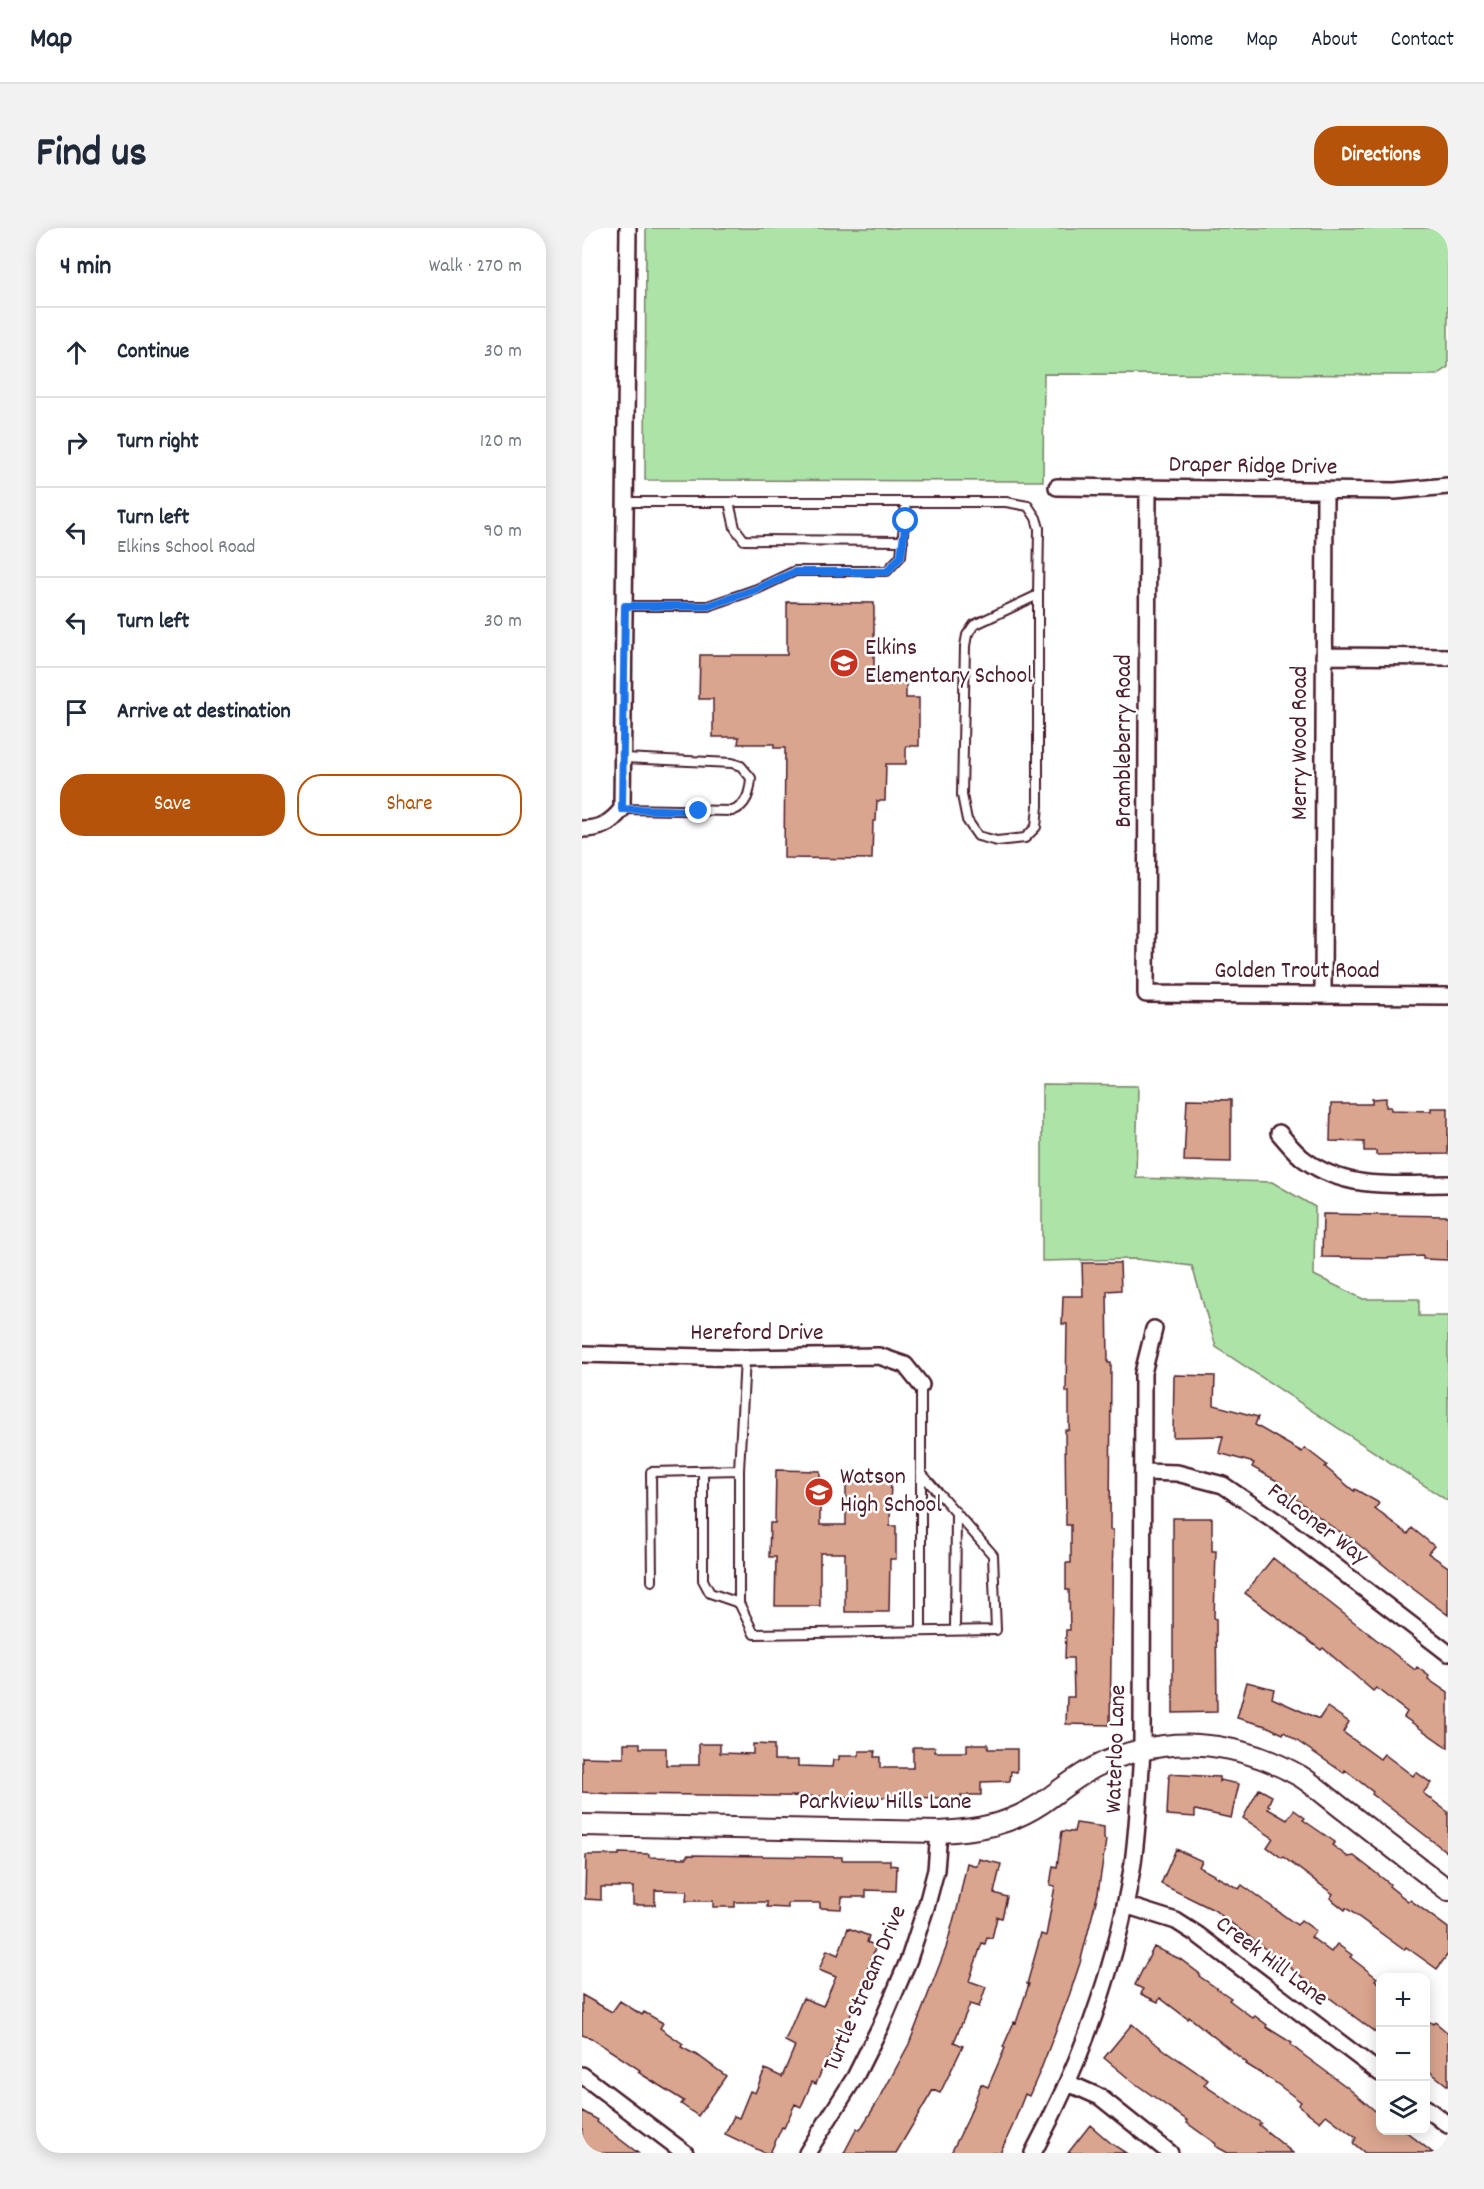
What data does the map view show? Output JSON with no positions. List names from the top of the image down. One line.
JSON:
{"streets":{"street":["Draper Ridge Drive","Brambleberry Road","Merry Wood Road","Golden Trout Road","Hereford Drive","Falconer Way","Waterloo Lane","Parkview Hills Lane","Creek Hill Lane","Turtle Stream Drive"]},"crossings":[["Draper Ridge Drive","Brambleberry Road"],["Draper Ridge Drive","Merry Wood Road"],["Brambleberry Road","Golden Trout Road"],["Merry Wood Road","Golden Trout Road"],["Falconer Way","Waterloo Lane"],["Waterloo Lane","Parkview Hills Lane"],["Waterloo Lane","Creek Hill Lane"],["Parkview Hills Lane","Turtle Stream Drive"]],"places":{"school or university":["Elkins Elementary School","Watson High School"]},"page":{"header":"Map","nav":["Home","Map","About","Contact"],"title":"Find us","buttons":["Directions",["Save","Share"]],"heading":["4 min","Walk · 270 m"],"list":[["Continue","30 m"],["Turn right","120 m"],["Turn left","Elkins School Road","90 m"],["Turn left","30 m"],"Arrive at destination"],"map_buttons":["+","−"]}}
